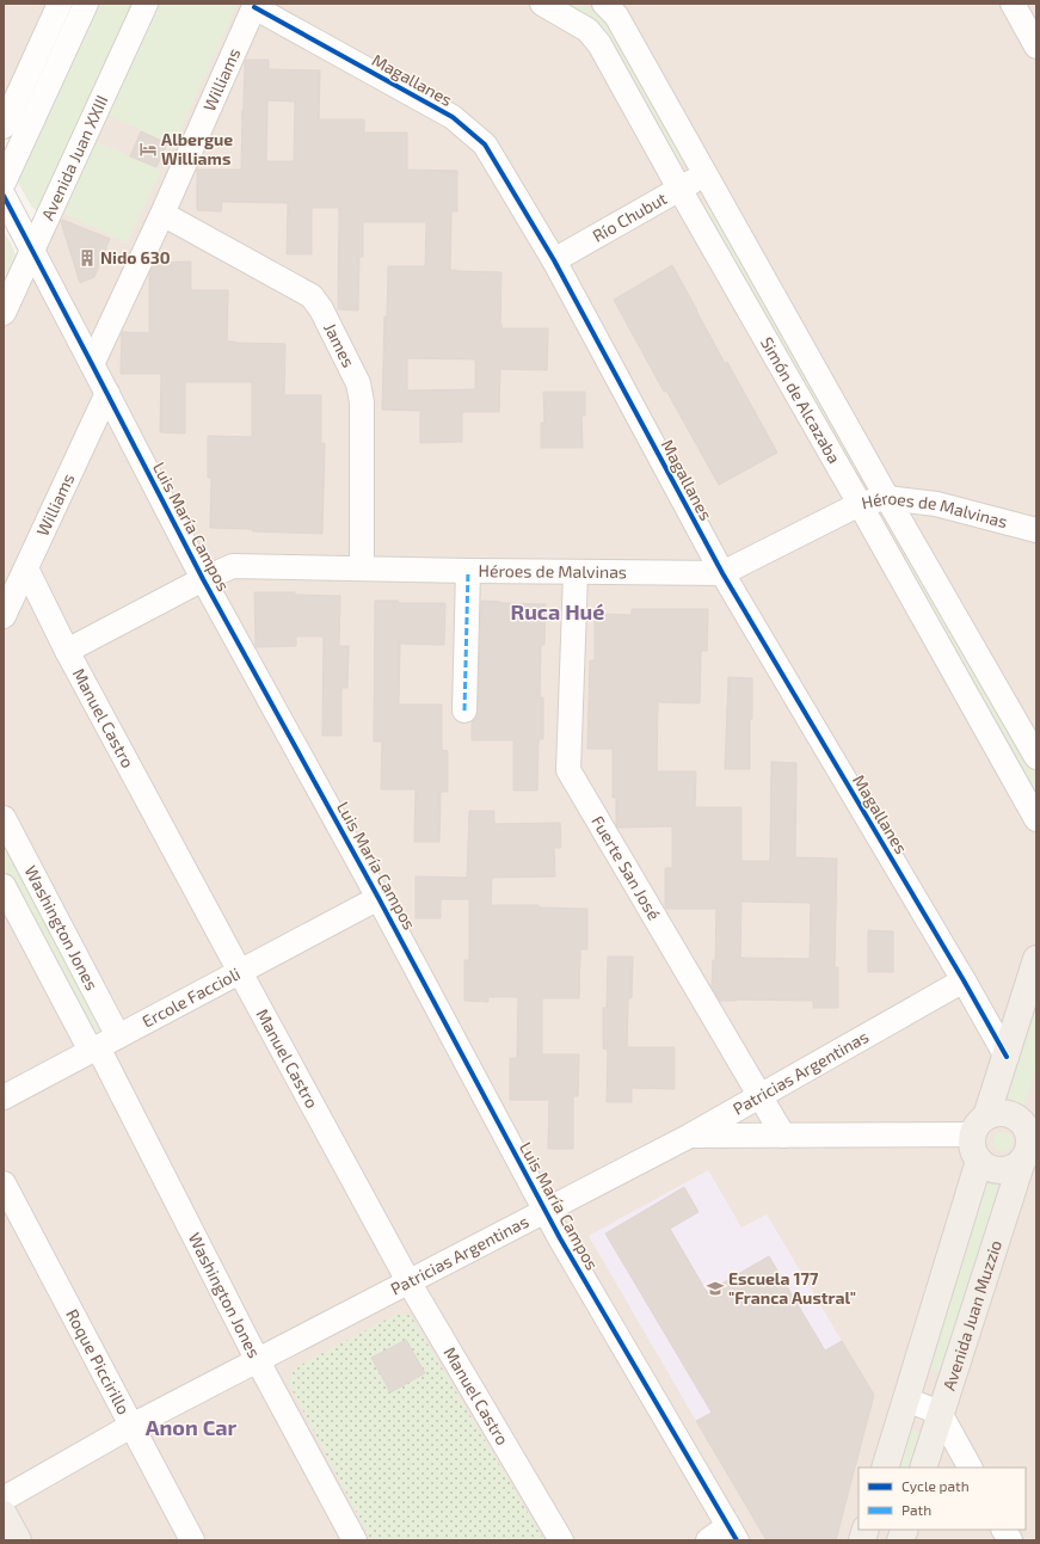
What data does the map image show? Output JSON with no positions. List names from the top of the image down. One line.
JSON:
{"streets":{"main road":["Avenida Juan Muzzio"],"street":["Williams","Magallanes","Avenida Juan XXIII","Río Chubut","James","Simón de Alcazaba","Héroes de Malvinas","Luis María Campos","Manuel Castro","Fuerte San José","Washington Jones","Ercole Faccioli","Patricias Argentinas","Roque Piccirillo"]},"crossings":[["Williams","Magallanes"],["Williams","James"],["Williams","Luis María Campos"],["Williams","Manuel Castro"],["Magallanes","Río Chubut"],["Magallanes","Héroes de Malvinas"],["Magallanes","Patricias Argentinas"],["Avenida Juan XXIII","Luis María Campos"],["Río Chubut","Simón de Alcazaba"],["James","Héroes de Malvinas"],["Simón de Alcazaba","Héroes de Malvinas"],["Héroes de Malvinas","Luis María Campos"],["Héroes de Malvinas","Manuel Castro"],["Héroes de Malvinas","Fuerte San José"],["Luis María Campos","Ercole Faccioli"],["Luis María Campos","Patricias Argentinas"],["Manuel Castro","Ercole Faccioli"],["Manuel Castro","Patricias Argentinas"],["Fuerte San José","Patricias Argentinas"],["Washington Jones","Ercole Faccioli"],["Washington Jones","Patricias Argentinas"],["Patricias Argentinas","Roque Piccirillo"]],"districts":["Ruca Hué","Anon Car"],"places":{"hotel":["Albergue Williams"],"building":["Nido 630"],"school or university":["Escuela 177 \"Franca Austral\""]},"legend":["Cycle path","Path"]}
